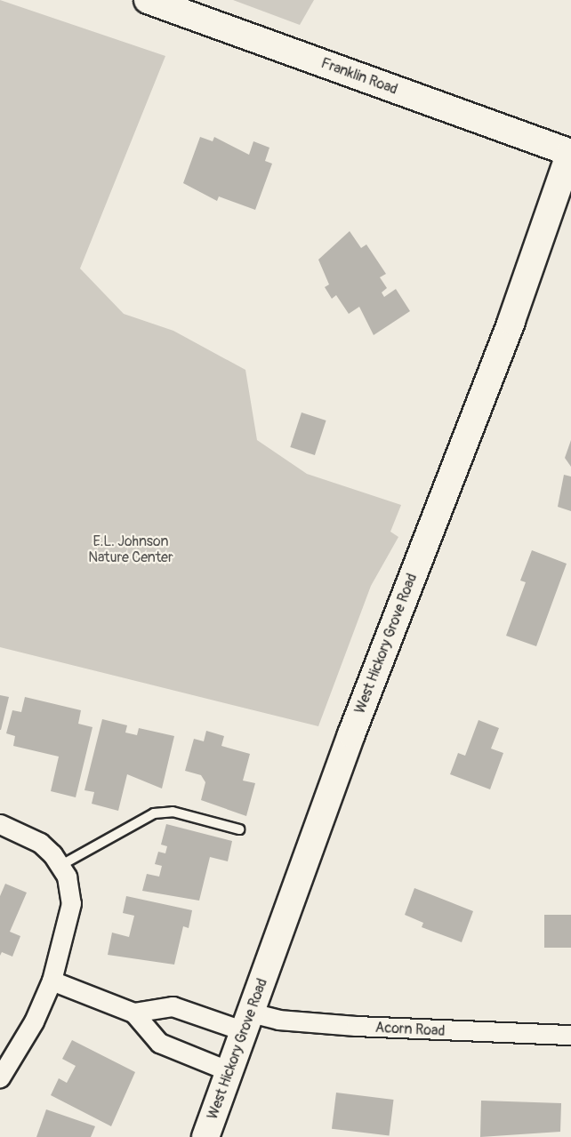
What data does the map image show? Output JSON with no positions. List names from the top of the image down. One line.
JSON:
{"streets":{"street":["Franklin Road","West Hickory Grove Road","Acorn Road"]},"crossings":[["Franklin Road","West Hickory Grove Road"],["West Hickory Grove Road","Acorn Road"]],"parks":["E.L. Johnson Nature Center"]}
